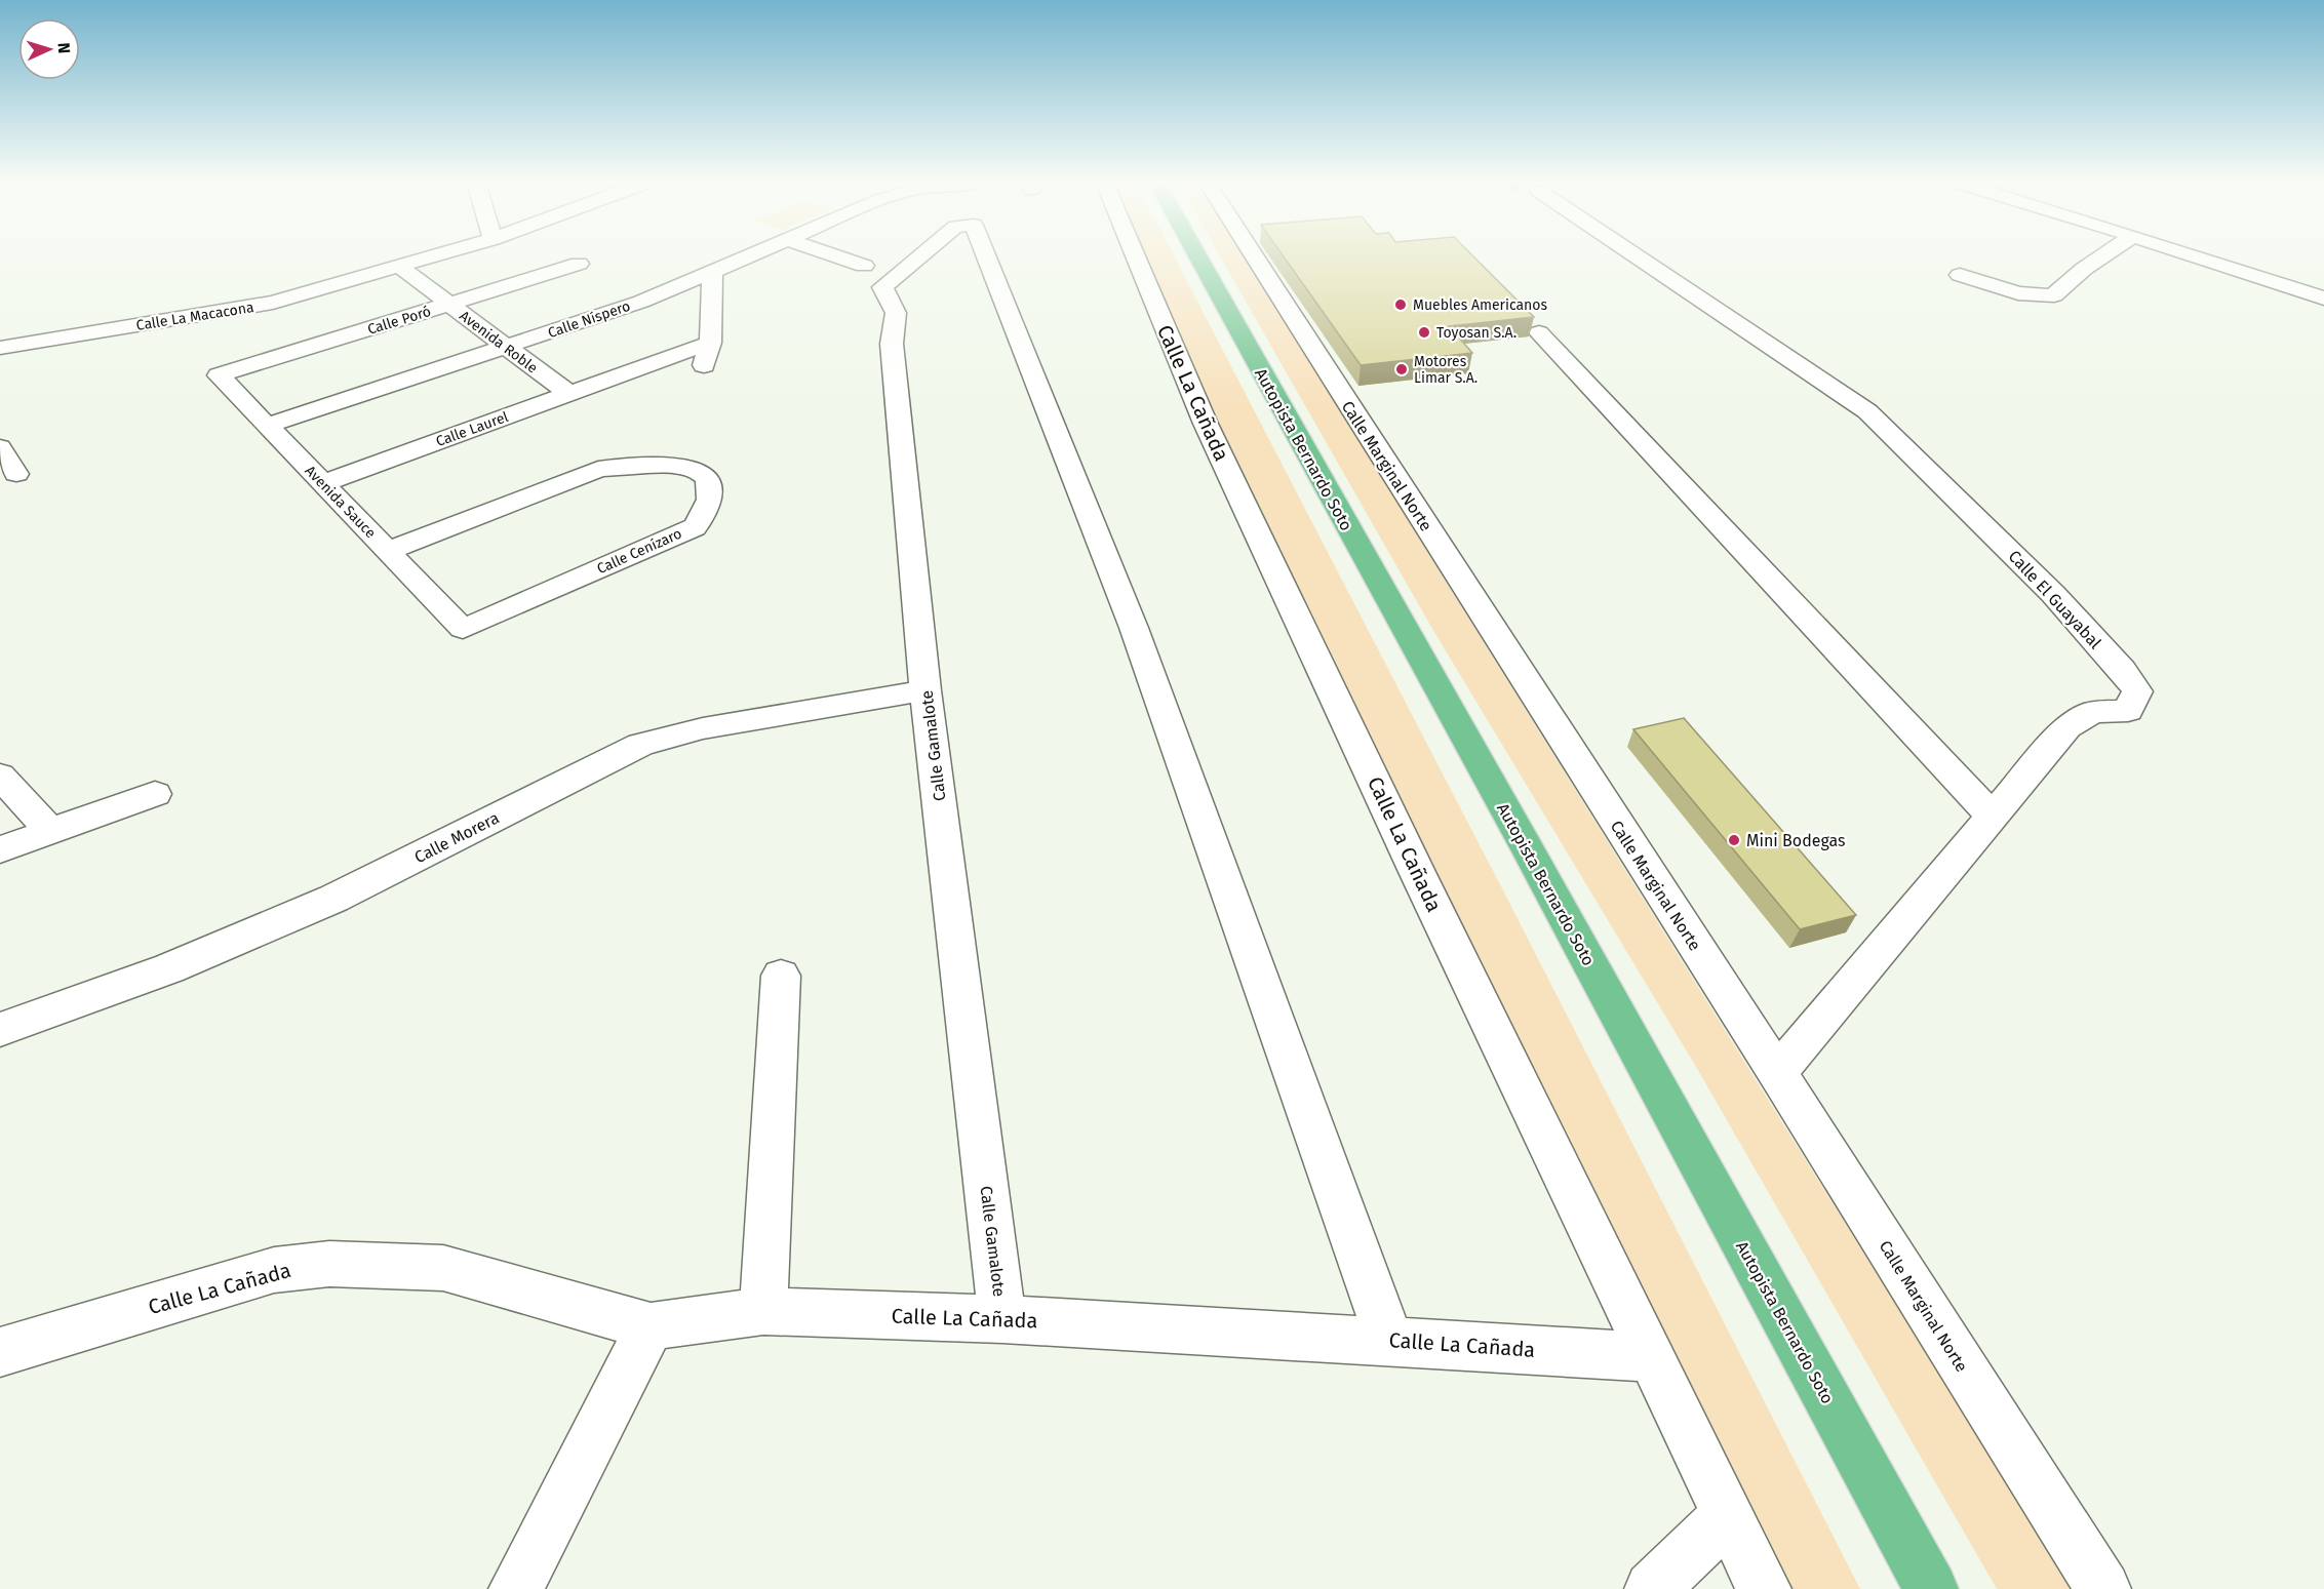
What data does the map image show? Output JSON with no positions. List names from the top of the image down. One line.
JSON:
{"streets":{"highway":["Autopista Bernardo Soto"],"street":["Calle La Macacona","Calle Níspero","Calle Poró","Avenida Roble","Calle La Cañada","Calle Laurel","Calle Marginal Norte","Avenida Sauce","Calle Cenízaro","Calle El Guayabal","Calle Gamalote","Calle Morera"]},"crossings":[["Calle La Macacona","Avenida Roble"],["Calle Níspero","Avenida Roble"],["Calle Níspero","Calle Laurel"],["Calle Níspero","Avenida Sauce"],["Calle Poró","Avenida Roble"],["Calle Poró","Avenida Sauce"],["Avenida Roble","Calle Laurel"],["Calle La Cañada","Calle Gamalote"],["Calle Laurel","Avenida Sauce"],["Calle Marginal Norte","Calle El Guayabal"],["Avenida Sauce","Calle Cenízaro"],["Calle Gamalote","Calle Morera"]],"places":["Muebles Americanos","Toyosan S.A.","Motores Limar S.A.","Mini Bodegas"],"north":"right"}
